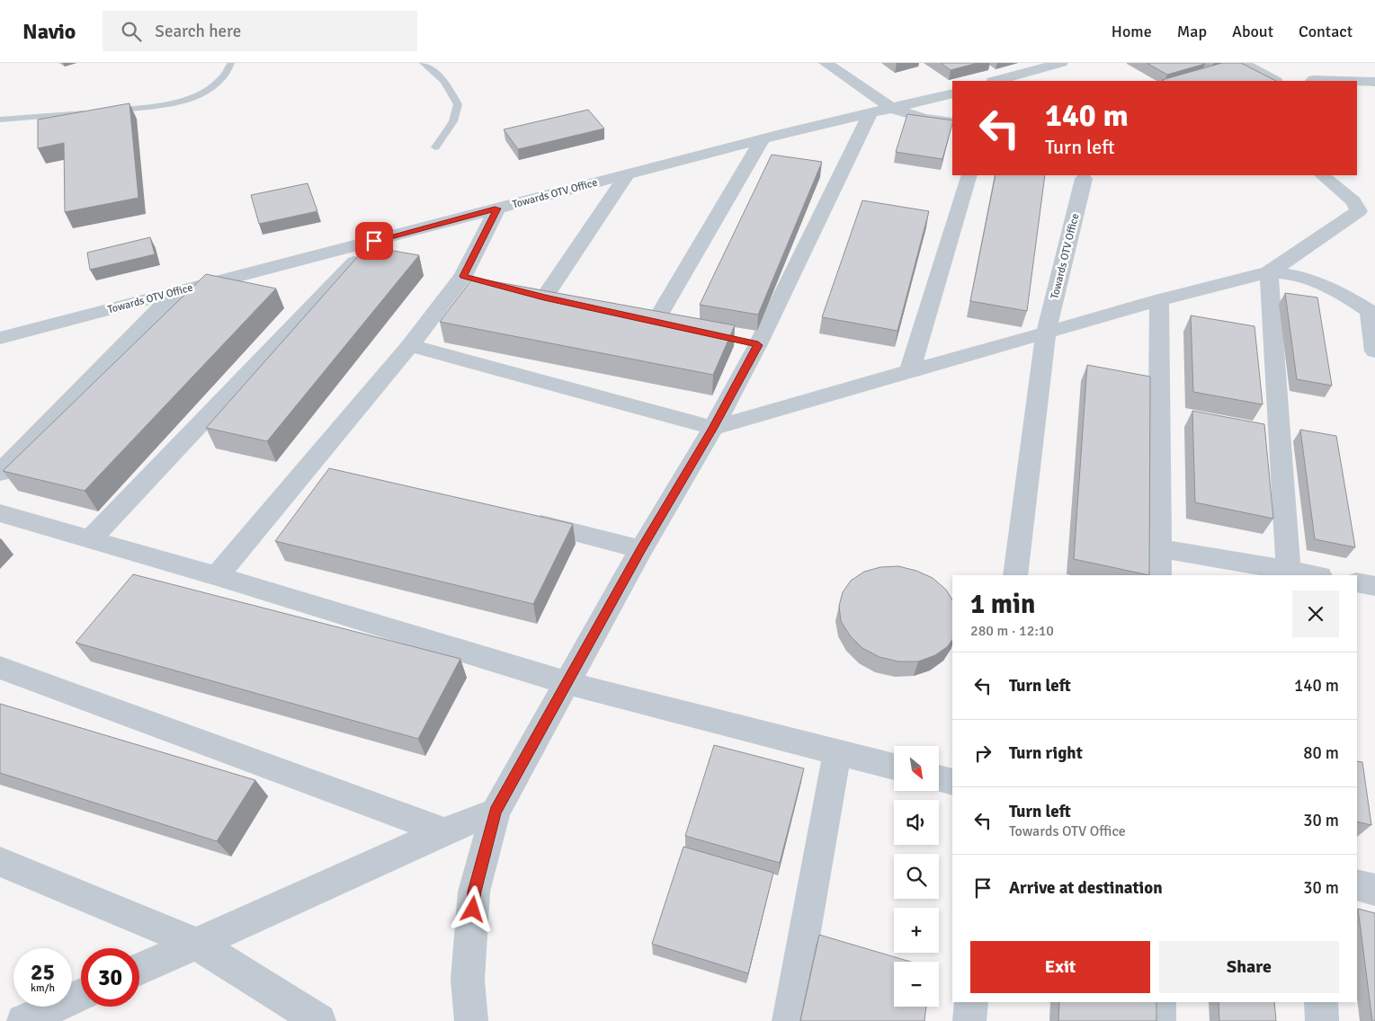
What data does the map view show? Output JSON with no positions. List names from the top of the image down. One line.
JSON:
{"streets":{"street":["Towards OTV Office"]},"north":"bottom right","page":{"header":"Navio","search":"Search here","nav":["Home","Map","About","Contact"],"turn":["140 m","Turn left"],"heading":["1 min","280 m · 12:10"],"list":[{"name":"Turn left","value":"140 m"},{"name":"Turn right","value":"80 m"},{"name":"Turn left","note":"Towards OTV Office","value":"30 m"},{"name":"Arrive at destination","value":"30 m"}],"map_buttons":["+","−"],"buttons":["Exit","Share"],"speed":"25 km/h","limit":"30"}}
